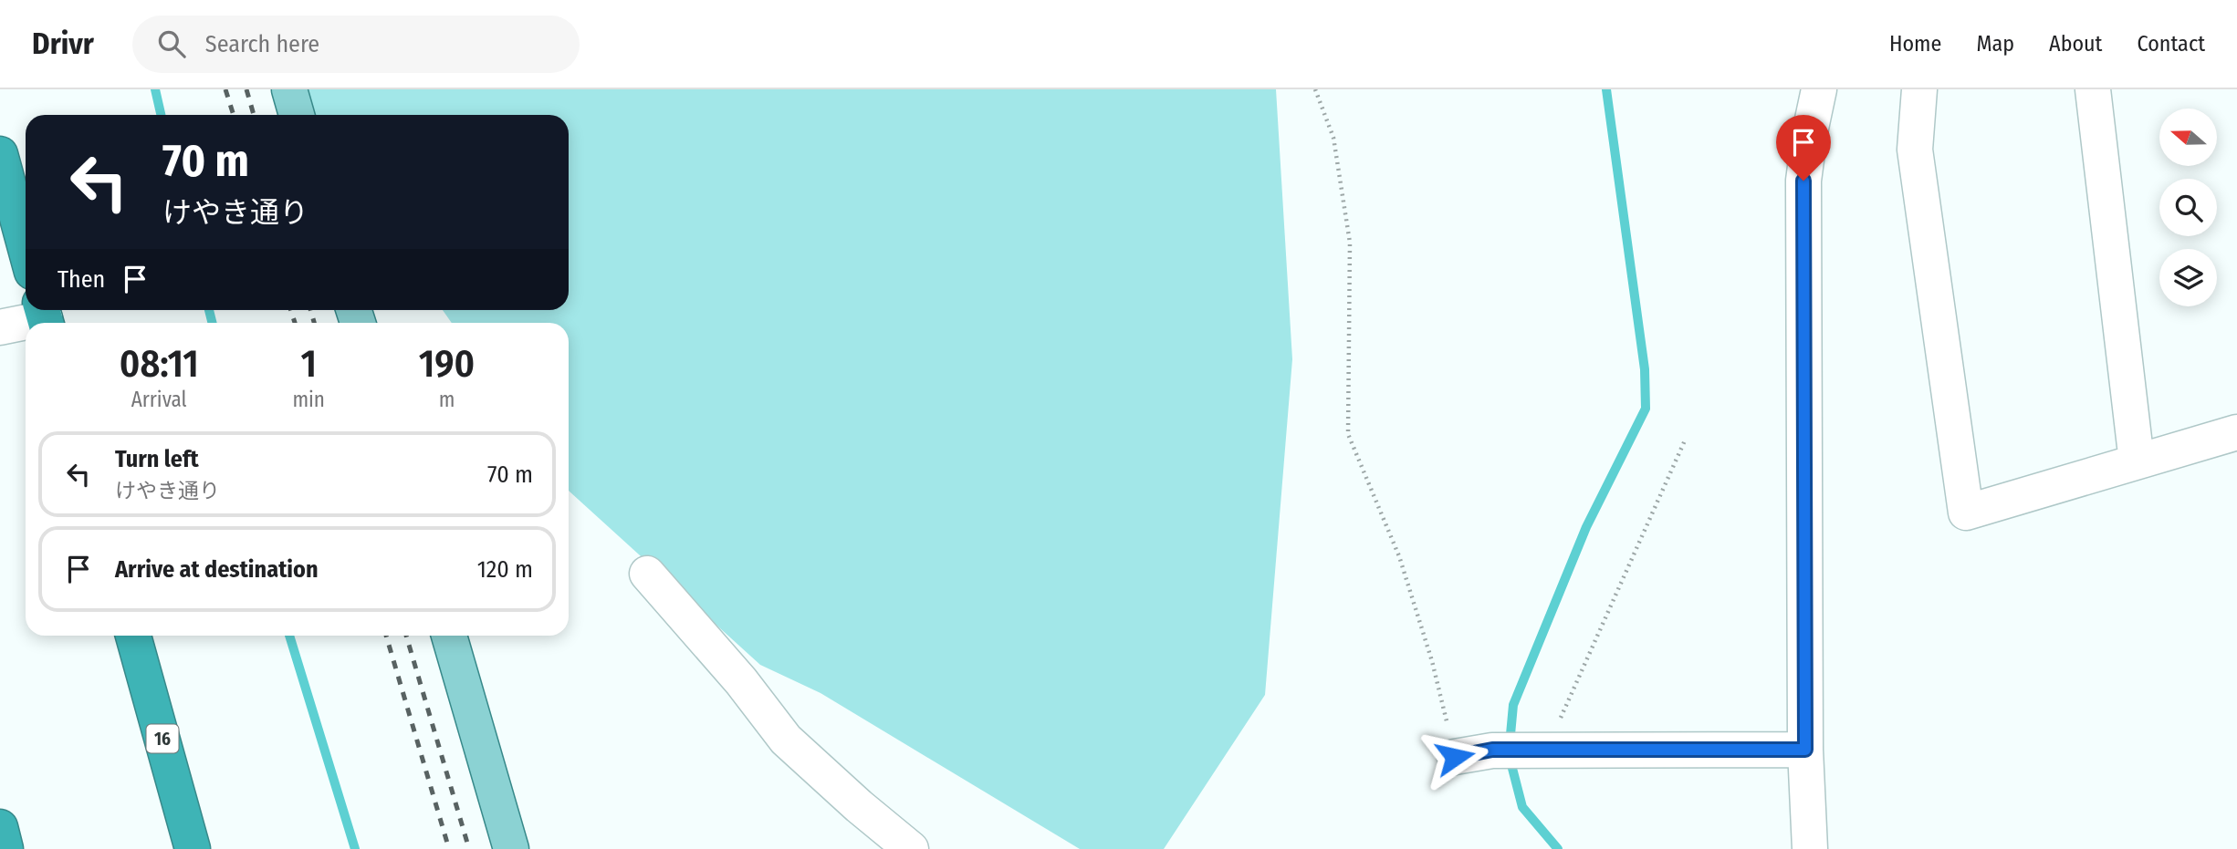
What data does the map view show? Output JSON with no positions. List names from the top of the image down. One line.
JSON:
{"streets":{"highway":["16"]},"north":"left","page":{"header":"Drivr","search":"Search here","nav":["Home","Map","About","Contact"],"turn":["70 m","けやき通り"],"then":"Then","eta":["08:11","Arrival","1","min","190","m"],"list":[{"name":"Turn left","note":"けやき通り","value":"70 m"},{"name":"Arrive at destination","value":"120 m"}]}}
